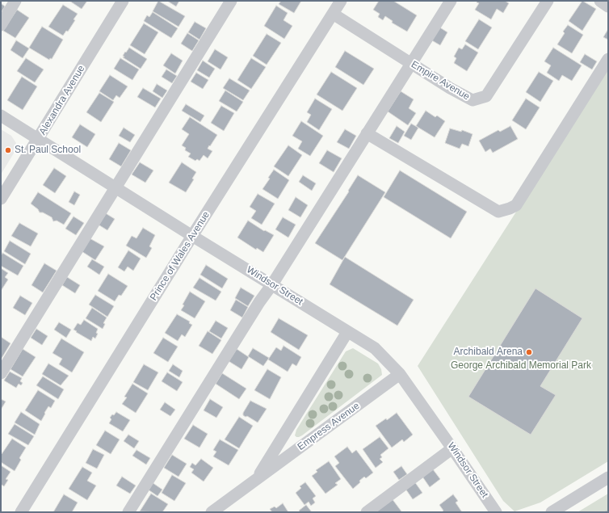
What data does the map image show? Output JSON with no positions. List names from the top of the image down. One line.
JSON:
{"streets":{"street":["Empire Avenue","Alexandra Avenue","Prince of Wales Avenue","Windsor Street","Empress Avenue"]},"crossings":[["Empire Avenue","Prince of Wales Avenue"],["Alexandra Avenue","Windsor Street"],["Prince of Wales Avenue","Windsor Street"],["Windsor Street","Empress Avenue"]],"parks":["George Archibald Memorial Park"],"places":["St. Paul School","Archibald Arena"]}
